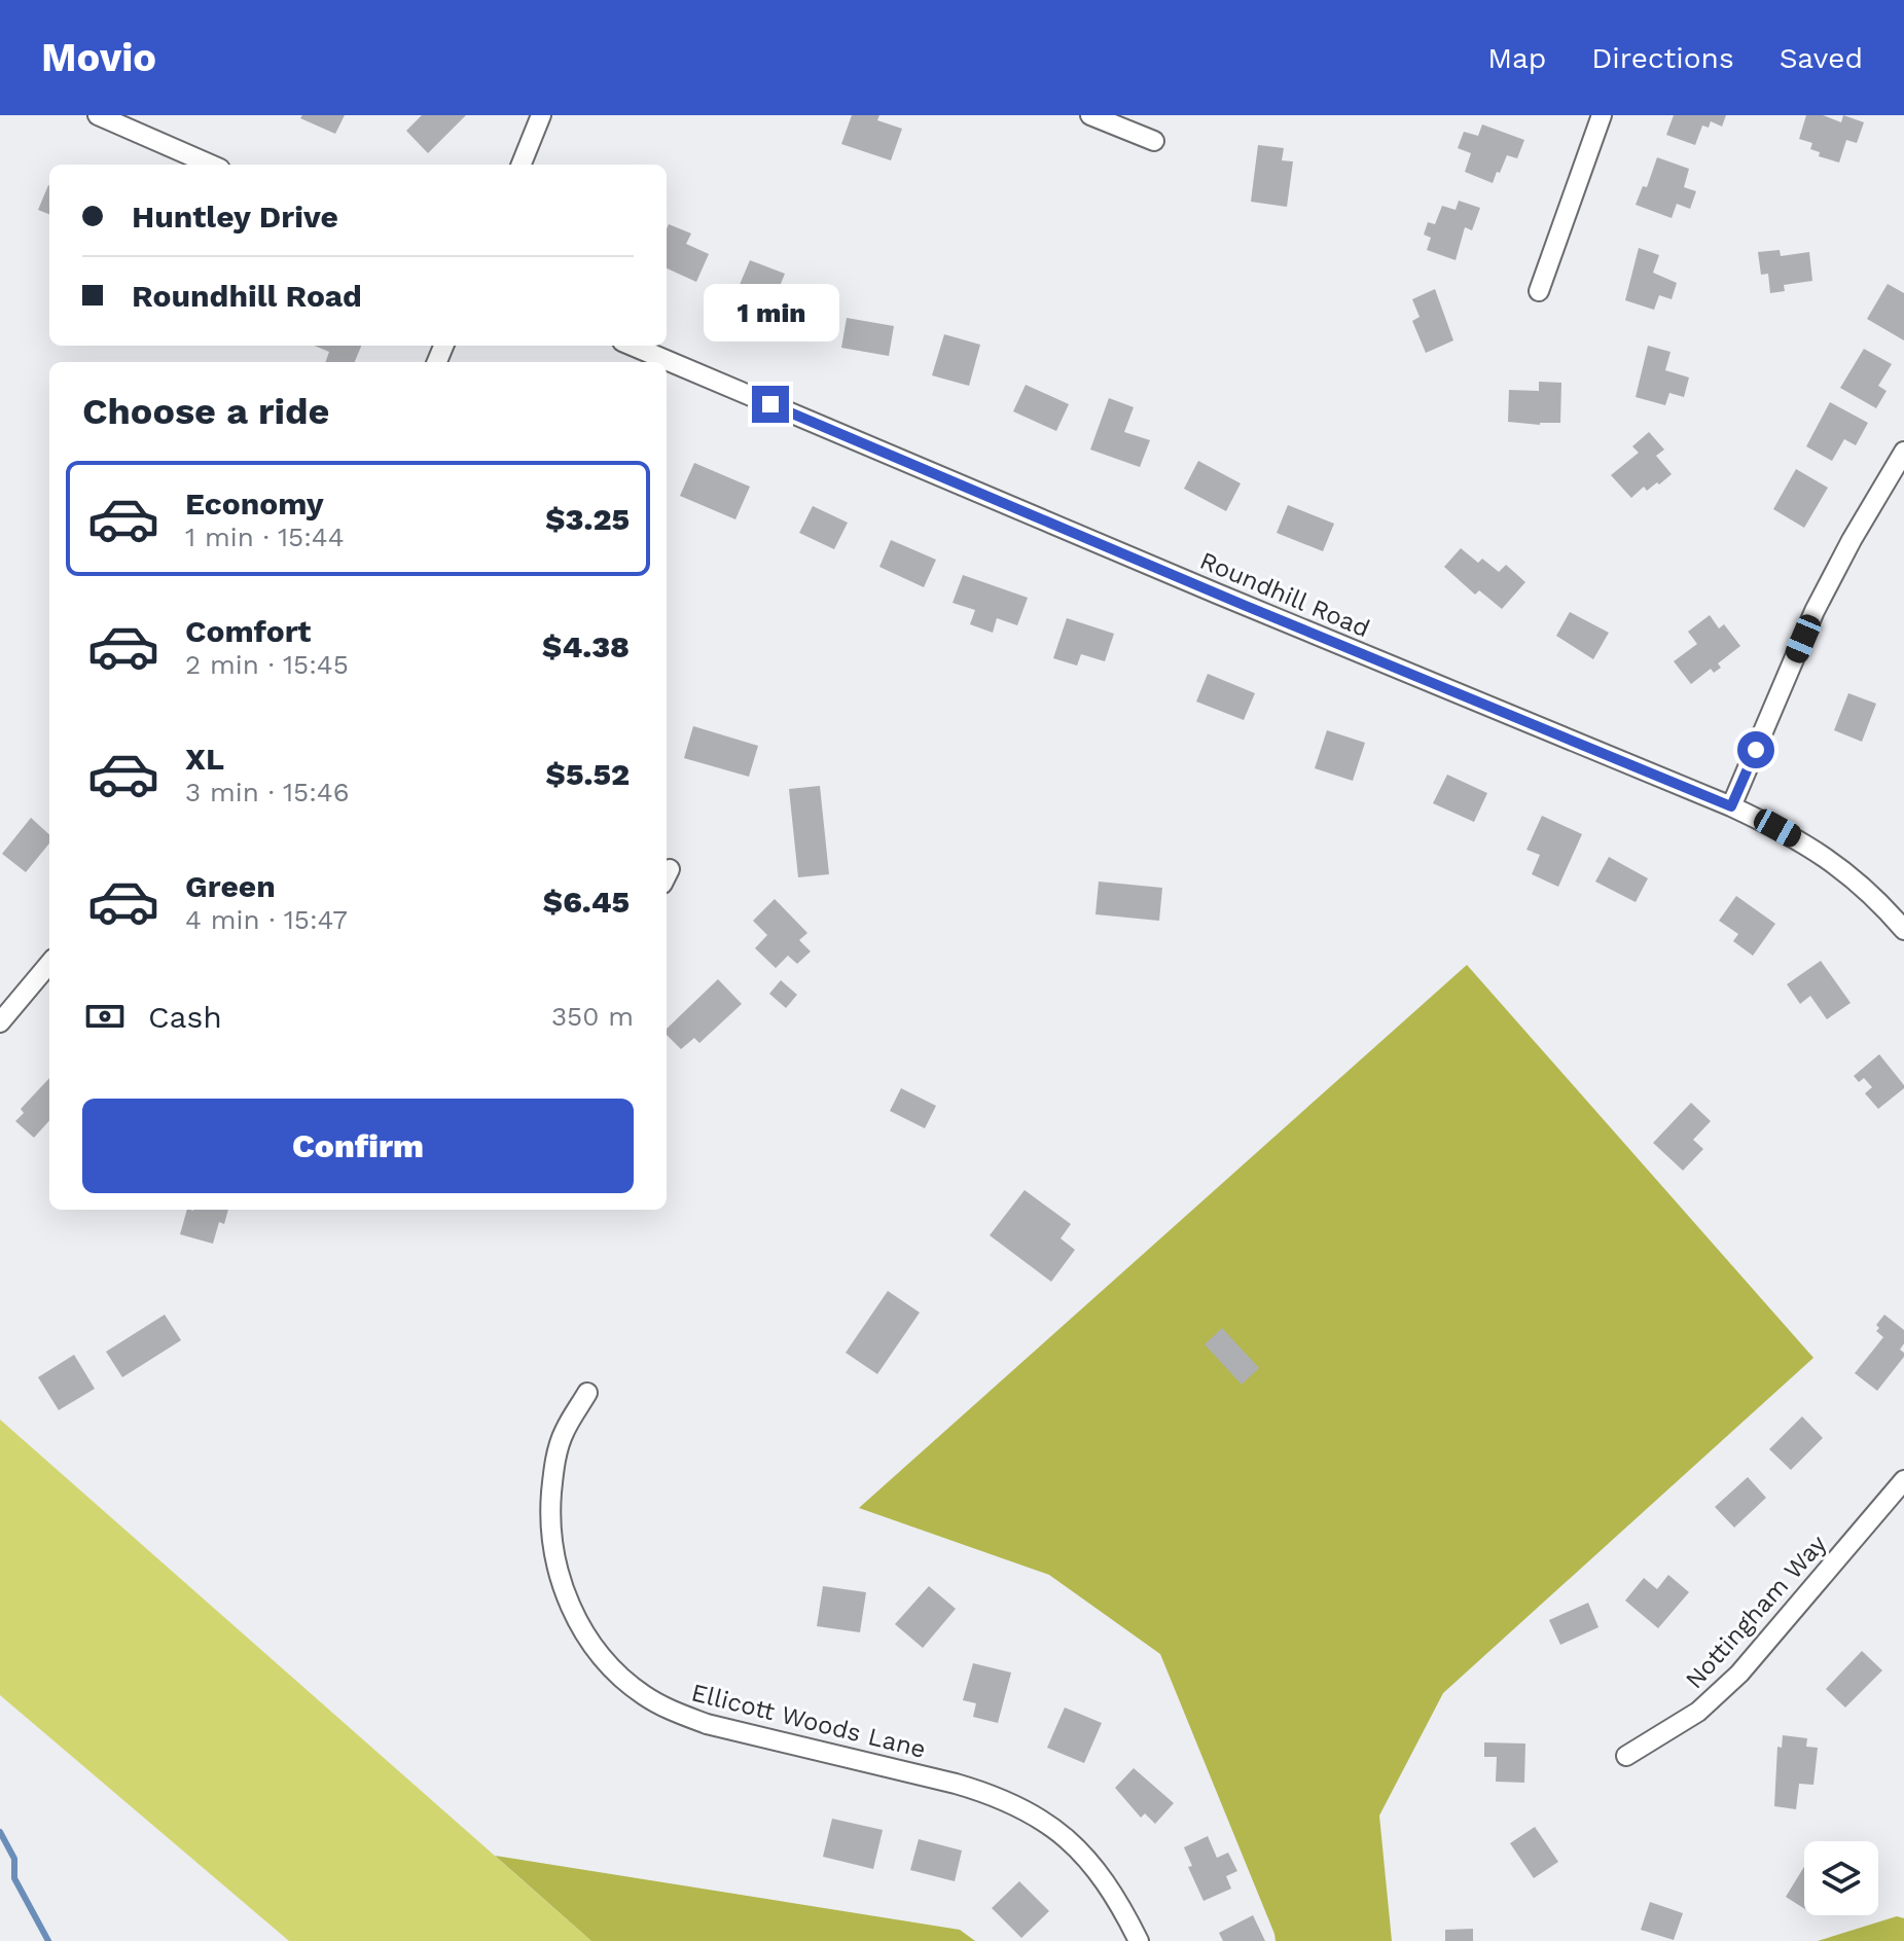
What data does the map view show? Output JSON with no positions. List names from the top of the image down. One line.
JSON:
{"streets":{"street":["Roundhill Road","Nottingham Way","Ellicott Woods Lane"]},"page":{"header":"Movio","nav":["Map","Directions","Saved"],"banner":["Huntley Drive","Roundhill Road"],"bubble":"1 min","heading":"Choose a ride","list":[{"name":"Economy","note":"1 min · 15:44","value":"$3.25"},{"name":"Comfort","note":"2 min · 15:45","value":"$4.38"},{"name":"XL","note":"3 min · 15:46","value":"$5.52"},{"name":"Green","note":"4 min · 15:47","value":"$6.45"}],"pay":["Cash","350 m"],"buttons":"Confirm"}}
